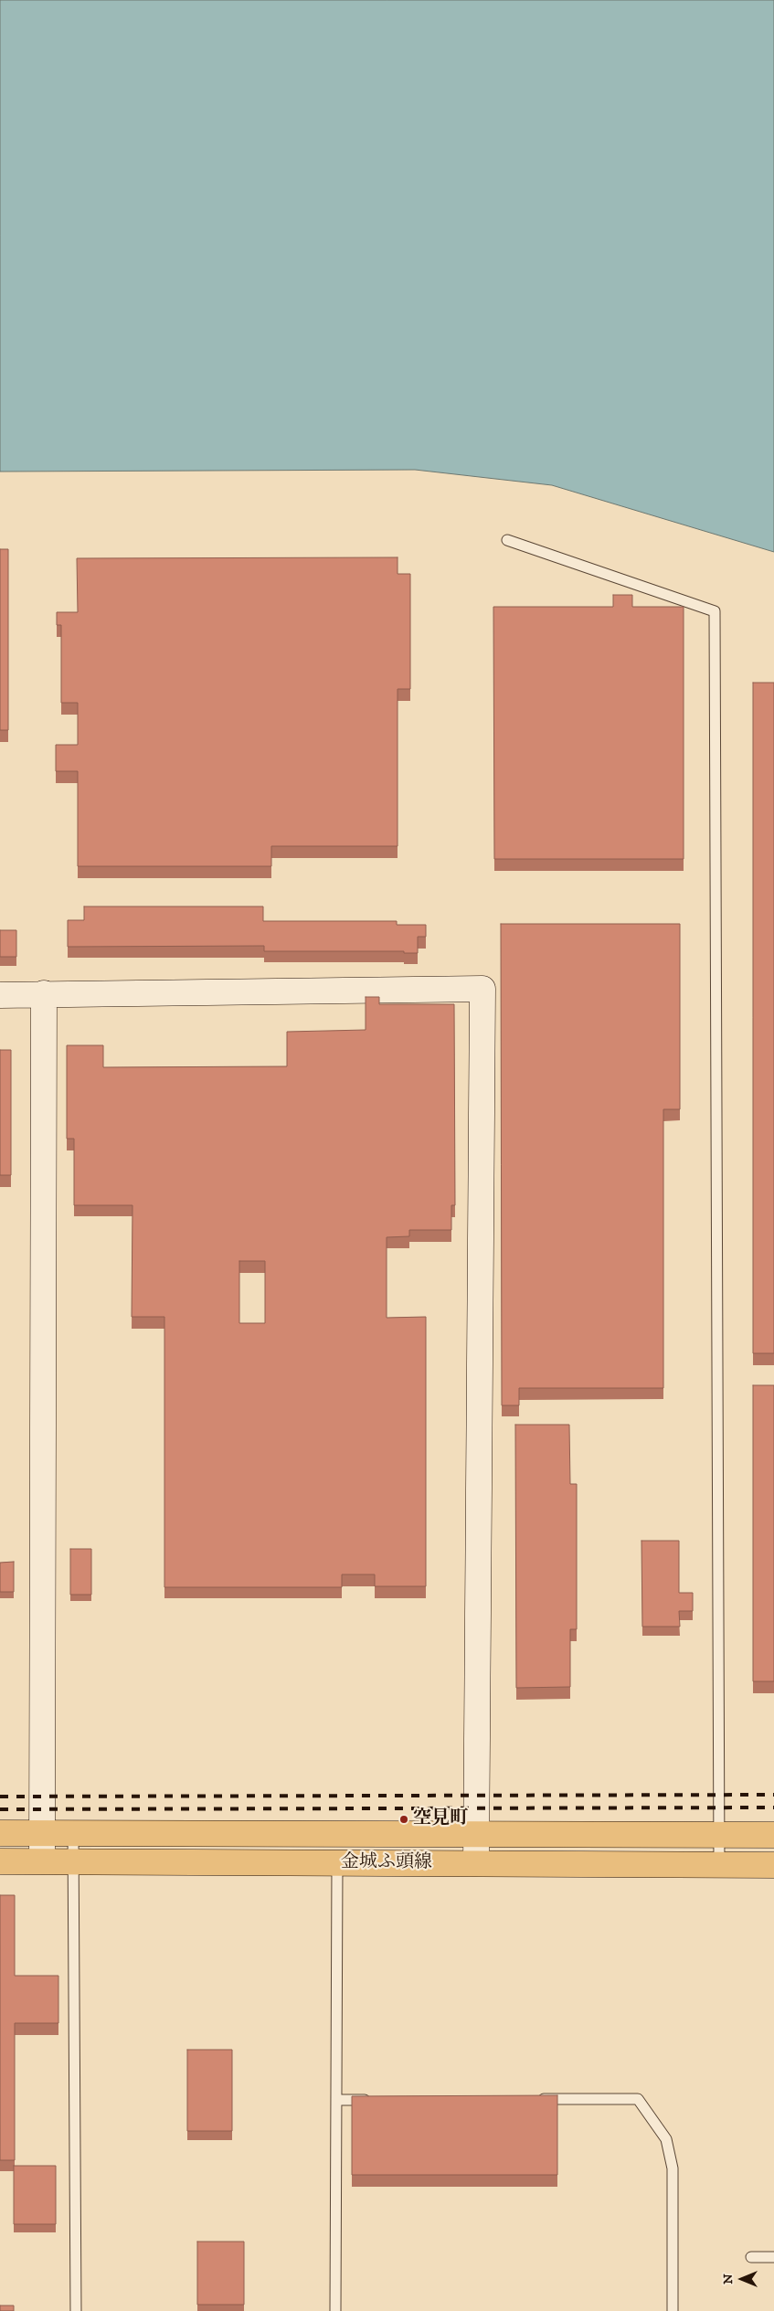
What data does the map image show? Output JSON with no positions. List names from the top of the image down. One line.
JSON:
{"streets":{"main road":["金城ふ頭線"]},"places":["空見町"],"north":"left"}
